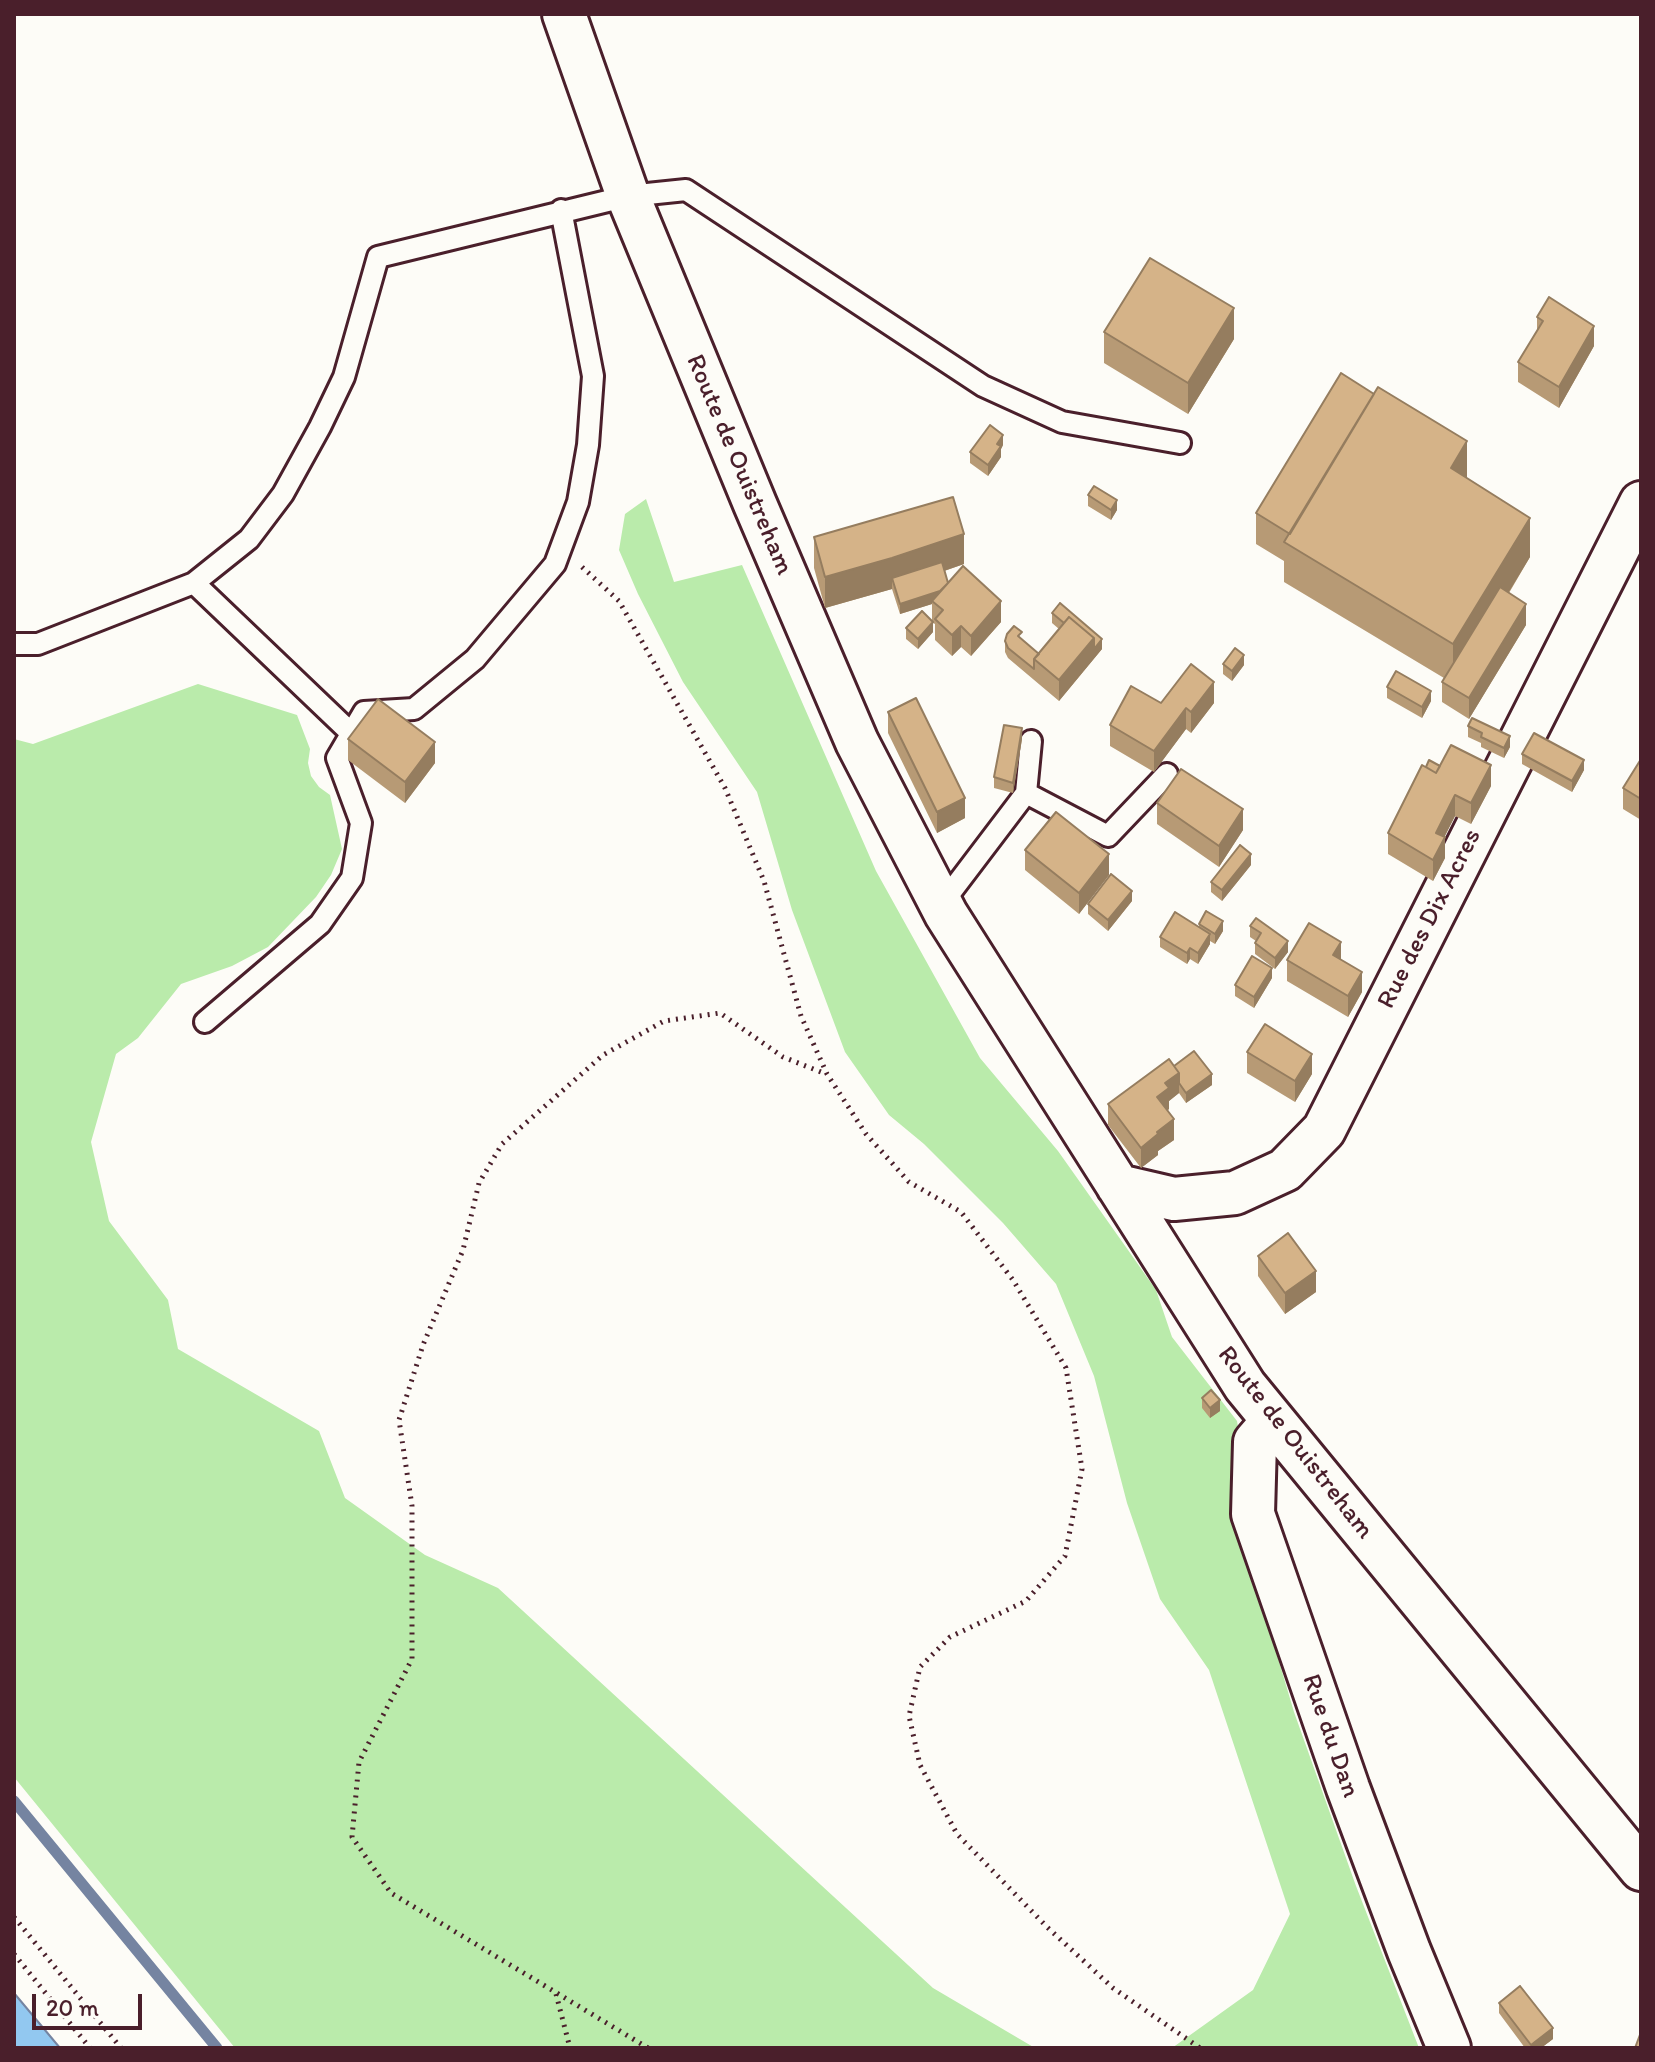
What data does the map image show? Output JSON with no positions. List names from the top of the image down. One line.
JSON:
{"streets":{"street":["Route de Ouistreham","Rue des Dix Acres","Rue du Dan"]},"crossings":[["Route de Ouistreham","Rue des Dix Acres"],["Route de Ouistreham","Rue du Dan"]],"scale_bar":"20 m"}
